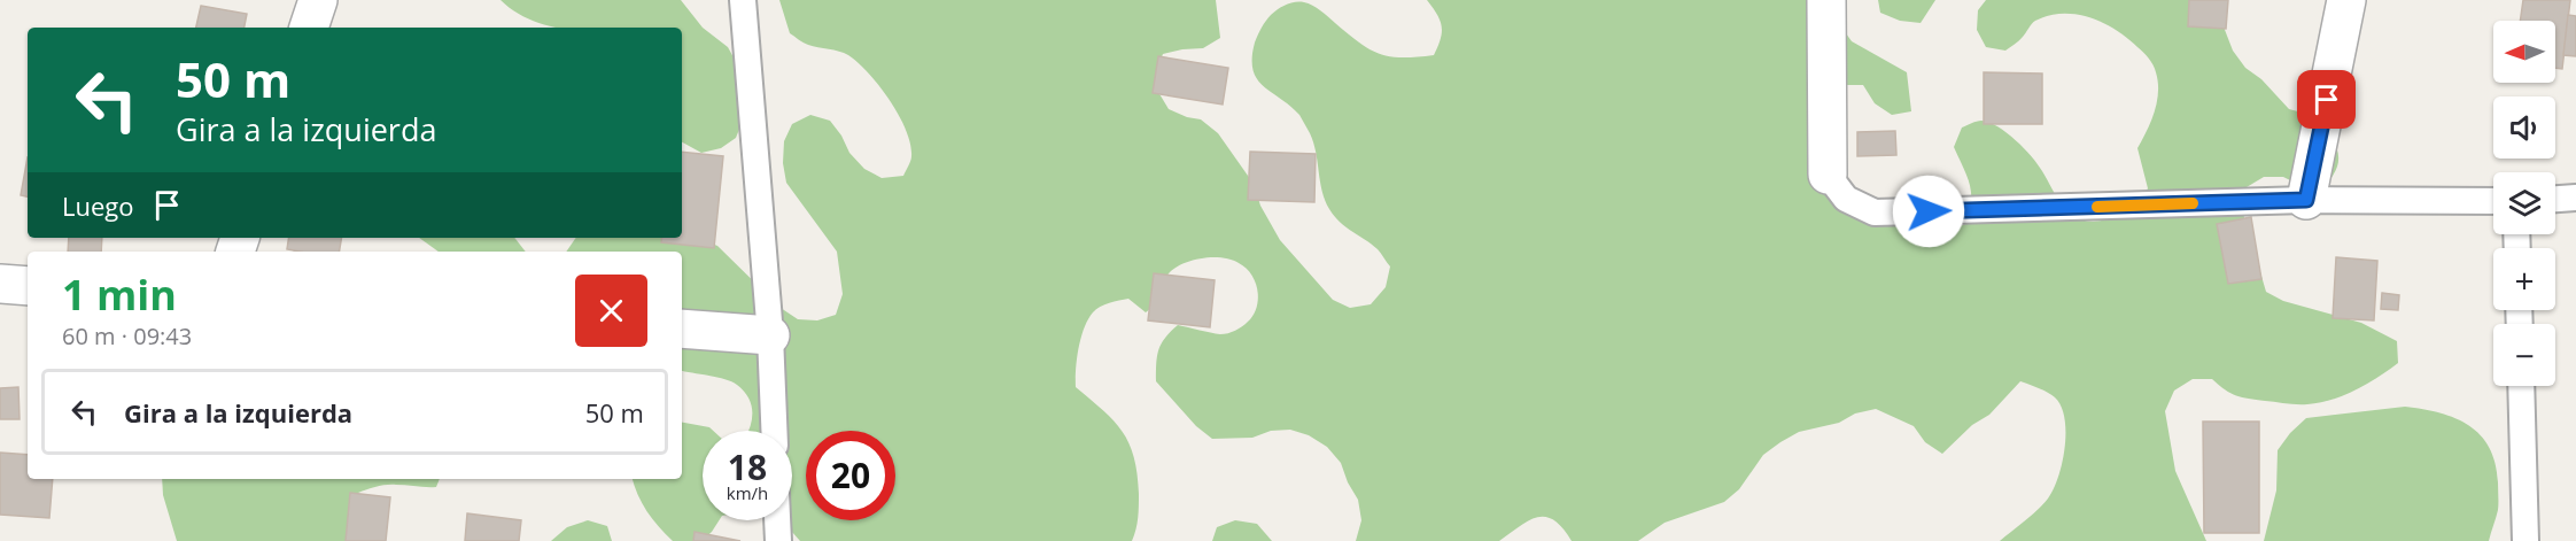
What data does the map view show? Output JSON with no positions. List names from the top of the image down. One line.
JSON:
{"north":"left","page":{"map_buttons":["+","−"],"turn":["50 m","Gira a la izquierda"],"then":"Luego","heading":["1 min","60 m · 09:43"],"list":[{"name":"Gira a la izquierda","value":"50 m"}],"speed":"18 km/h","limit":"20"}}
